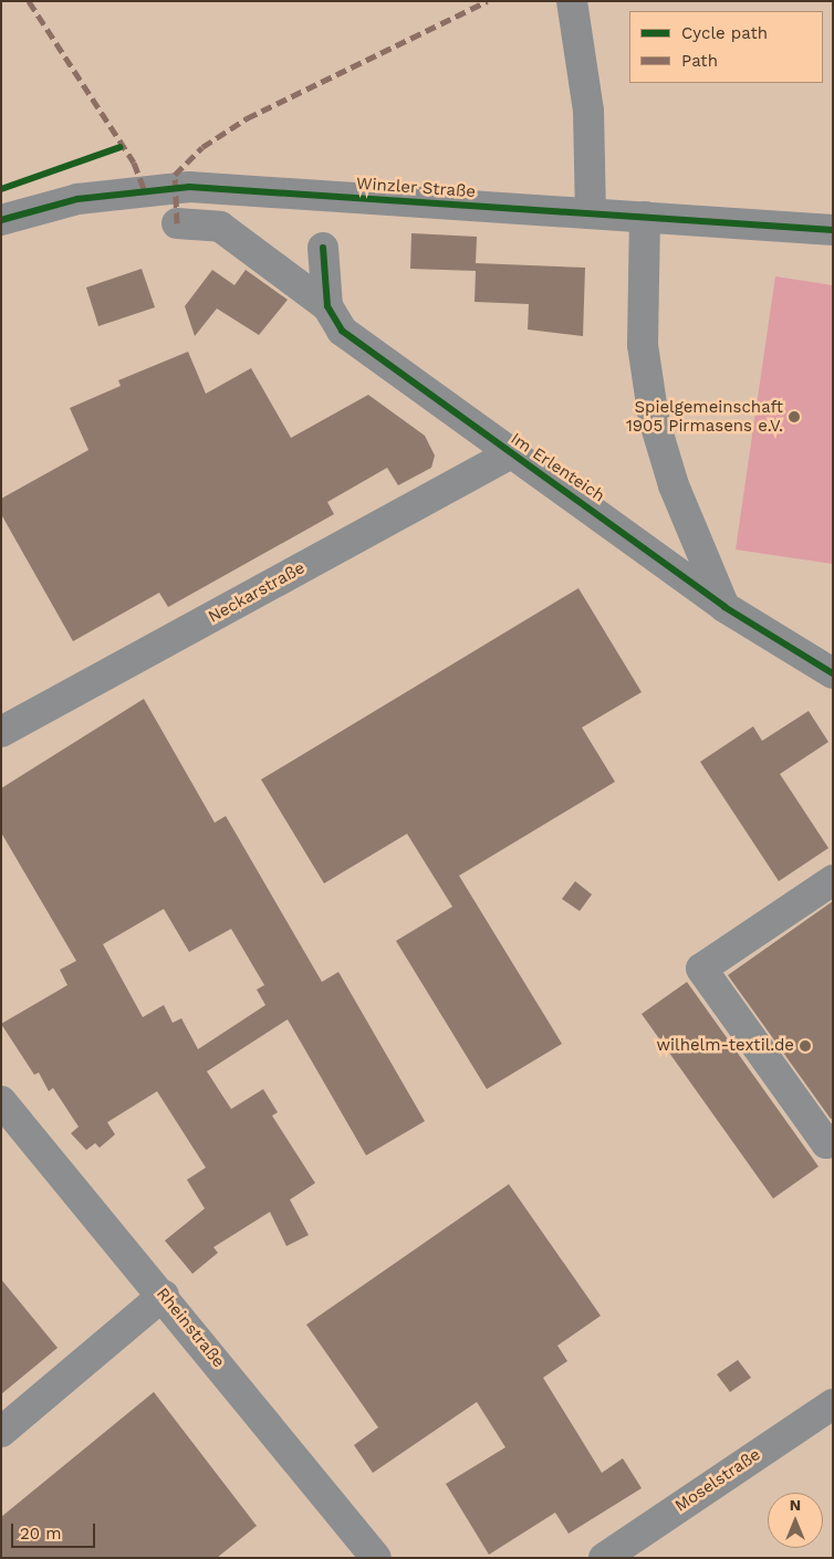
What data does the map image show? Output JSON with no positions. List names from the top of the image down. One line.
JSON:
{"streets":{"street":["Winzler Straße","Im Erlenteich","Neckarstraße","Rheinstraße","Moselstraße"]},"crossings":[["Im Erlenteich","Neckarstraße"]],"places":["Spielgemeinschaft 1905 Pirmasens e.V.","wilhelm-textil.de"],"legend":["Cycle path","Path"],"scale_bar":"20 m","north":"top"}
